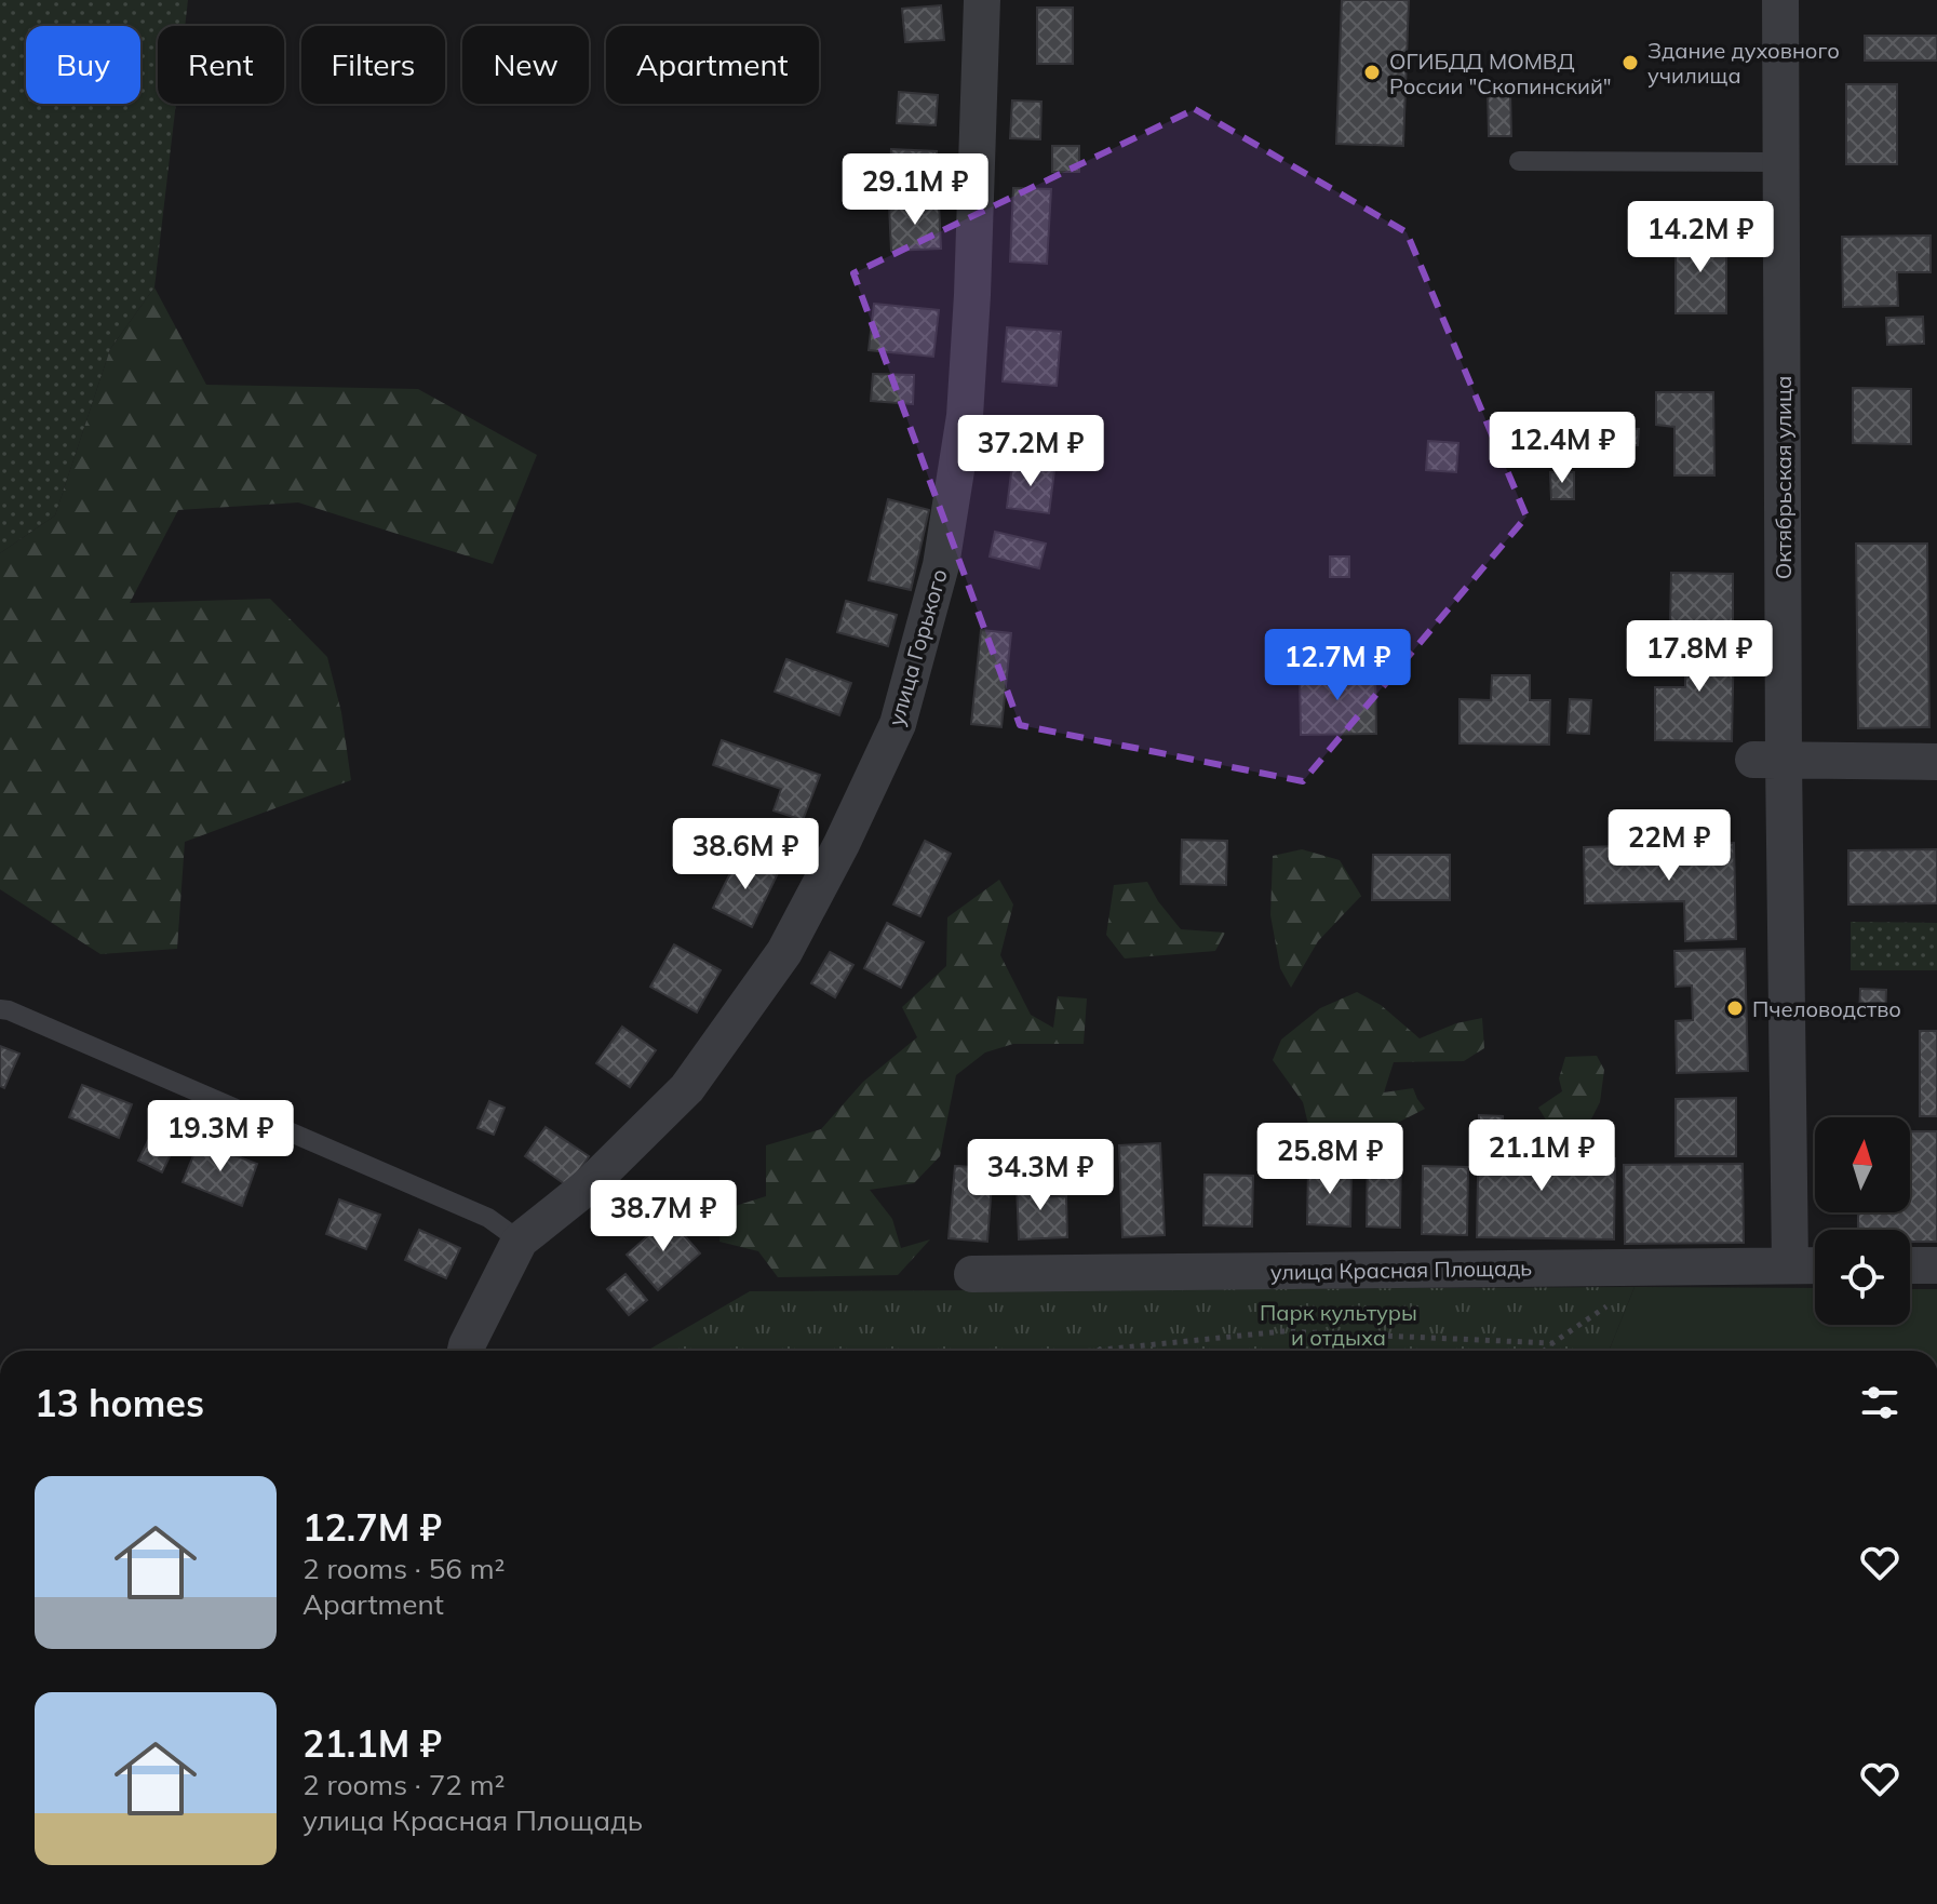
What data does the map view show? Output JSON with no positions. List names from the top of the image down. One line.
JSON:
{"streets":{"street":["Октябрьская улица","улица Горького","улица Красная Площадь"]},"crossings":[["Октябрьская улица","улица Красная Площадь"]],"parks":["Парк культуры и отдыха"],"places":["Здание духовного училища","ОГИБДД МОМВД России \"Скопинский\"","Пчеловодство"],"north":"top","page":{"chip":["Buy","Rent","Filters","New","Apartment"],"price":["29.1M ₽","14.2M ₽","12.4M ₽","37.2M ₽","17.8M ₽","12.7M ₽","22M ₽","38.6M ₽","19.3M ₽","21.1M ₽","25.8M ₽","34.3M ₽","38.7M ₽"],"heading":"13 homes","list":[{"name":"12.7M ₽","note":"2 rooms · 56 m² · Apartment"},{"name":"21.1M ₽","note":"2 rooms · 72 m² · улица Красная Площадь"}]}}
